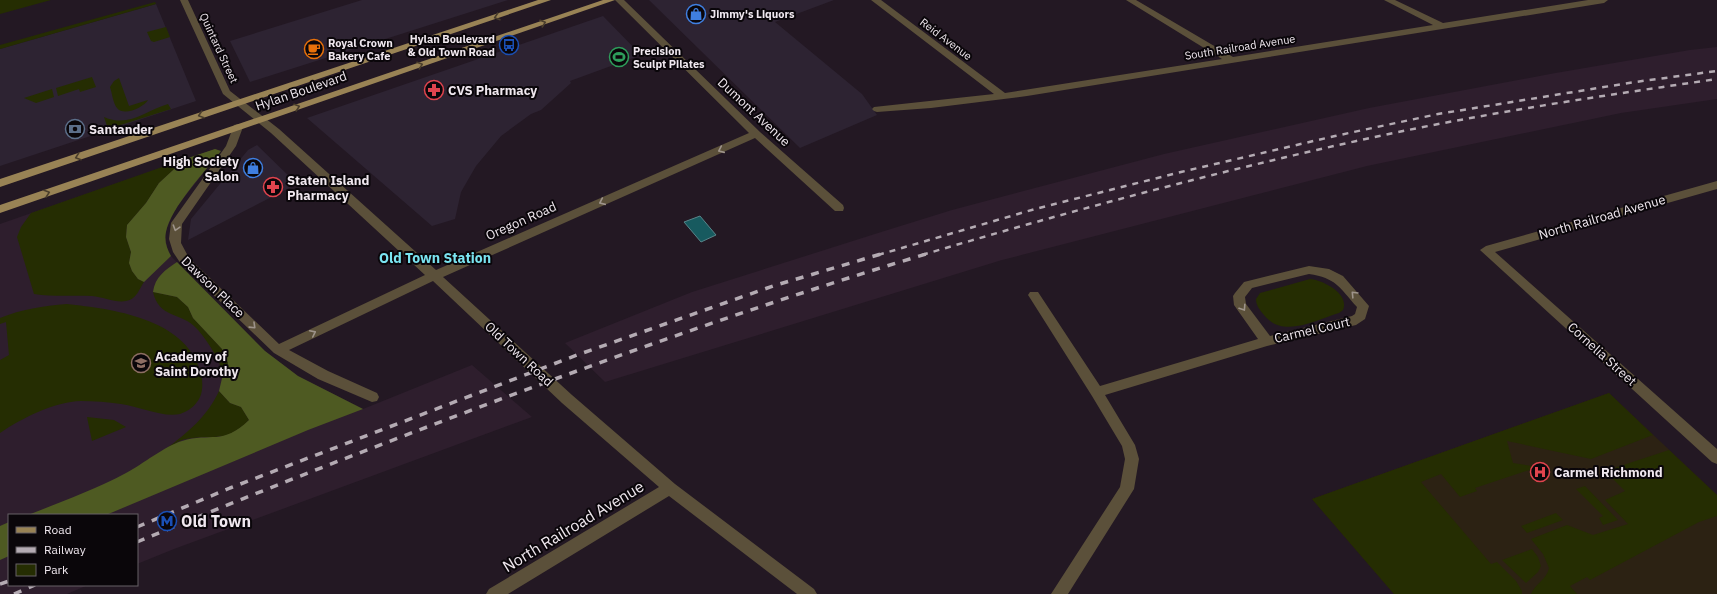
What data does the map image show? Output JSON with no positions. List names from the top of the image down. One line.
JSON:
{"streets":{"main road":["Hylan Boulevard"],"street":["Reid Avenue","South Railroad Avenue","Quintard Street","Dumont Avenue","North Railroad Avenue","Oregon Road","Dawson Place","Carmel Court","Old Town Road","Cornelia Street"]},"crossings":[["Reid Avenue","South Railroad Avenue"],["Quintard Street","Hylan Boulevard"],["Quintard Street","Old Town Road"],["Hylan Boulevard","Dawson Place"],["Hylan Boulevard","Old Town Road"],["Dumont Avenue","Oregon Road"],["North Railroad Avenue","Old Town Road"],["North Railroad Avenue","Cornelia Street"],["Oregon Road","Dawson Place"],["Oregon Road","Old Town Road"]],"districts":["Old Town Station"],"places":{"shop":["Jimmy's Liquors","High Society Salon"],"bus stop":["Hylan Boulevard & Old Town Road"],"cafe":["Royal Crown Bakery Cafe"],"sports":["Precision Sculpt Pilates"],"pharmacy":["CVS Pharmacy","Staten Island Pharmacy"],"bank":["Santander"],"school or university":["Academy of Saint Dorothy"],"hospital":["Carmel Richmond"],"metro station":["Old Town"]},"legend":["Road","Railway","Park"]}
